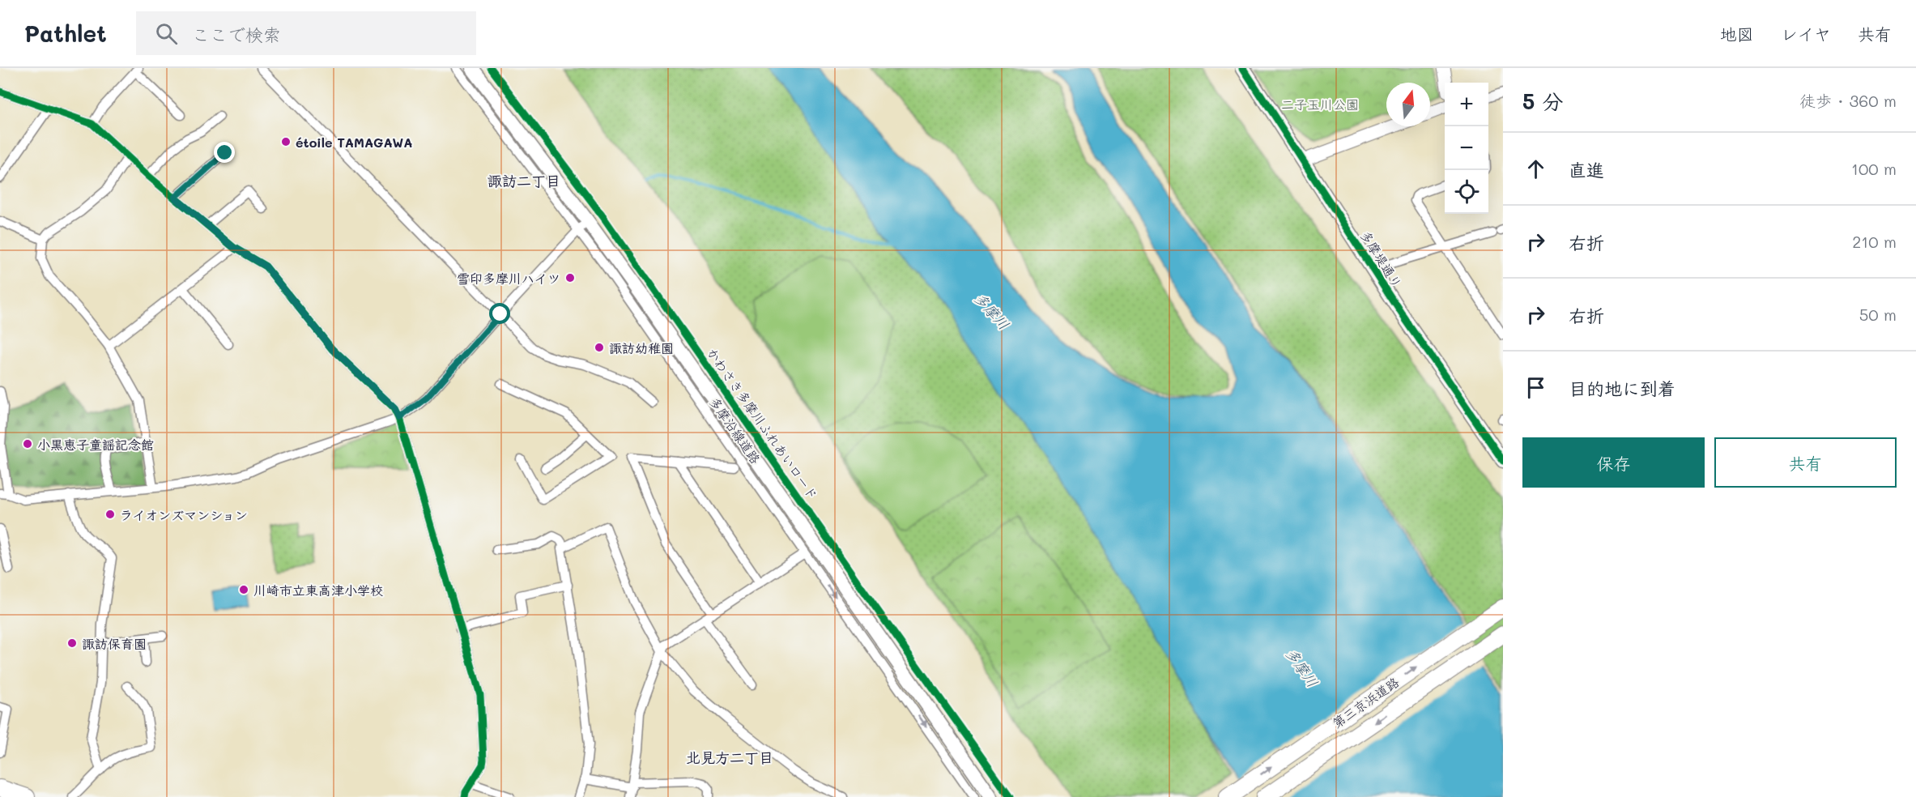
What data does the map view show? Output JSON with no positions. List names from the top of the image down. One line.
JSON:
{"streets":{"highway":["第三京浜道路"],"main road":["多摩堤通り","多摩沿線道路"],"cycle path":["かわさき多摩川ふれあいロード"]},"districts":["諏訪二丁目","北見方二丁目"],"water":["多摩川"],"parks":["二子玉川公園"],"places":["étoile TAMAGAWA","雪印多摩川ハイツ","諏訪幼稚園","小黒恵子童謡記念館","ライオンズマンション","川崎市立東高津小学校","諏訪保育園"],"north":"top","page":{"header":"Pathlet","search":"ここで検索","nav":["地図","レイヤ","共有"],"heading":["5 分","徒歩 · 360 m"],"map_buttons":["+","−"],"list":[["直進","100 m"],["右折","210 m"],["右折","50 m"],"目的地に到着"],"buttons":["保存","共有"]}}
